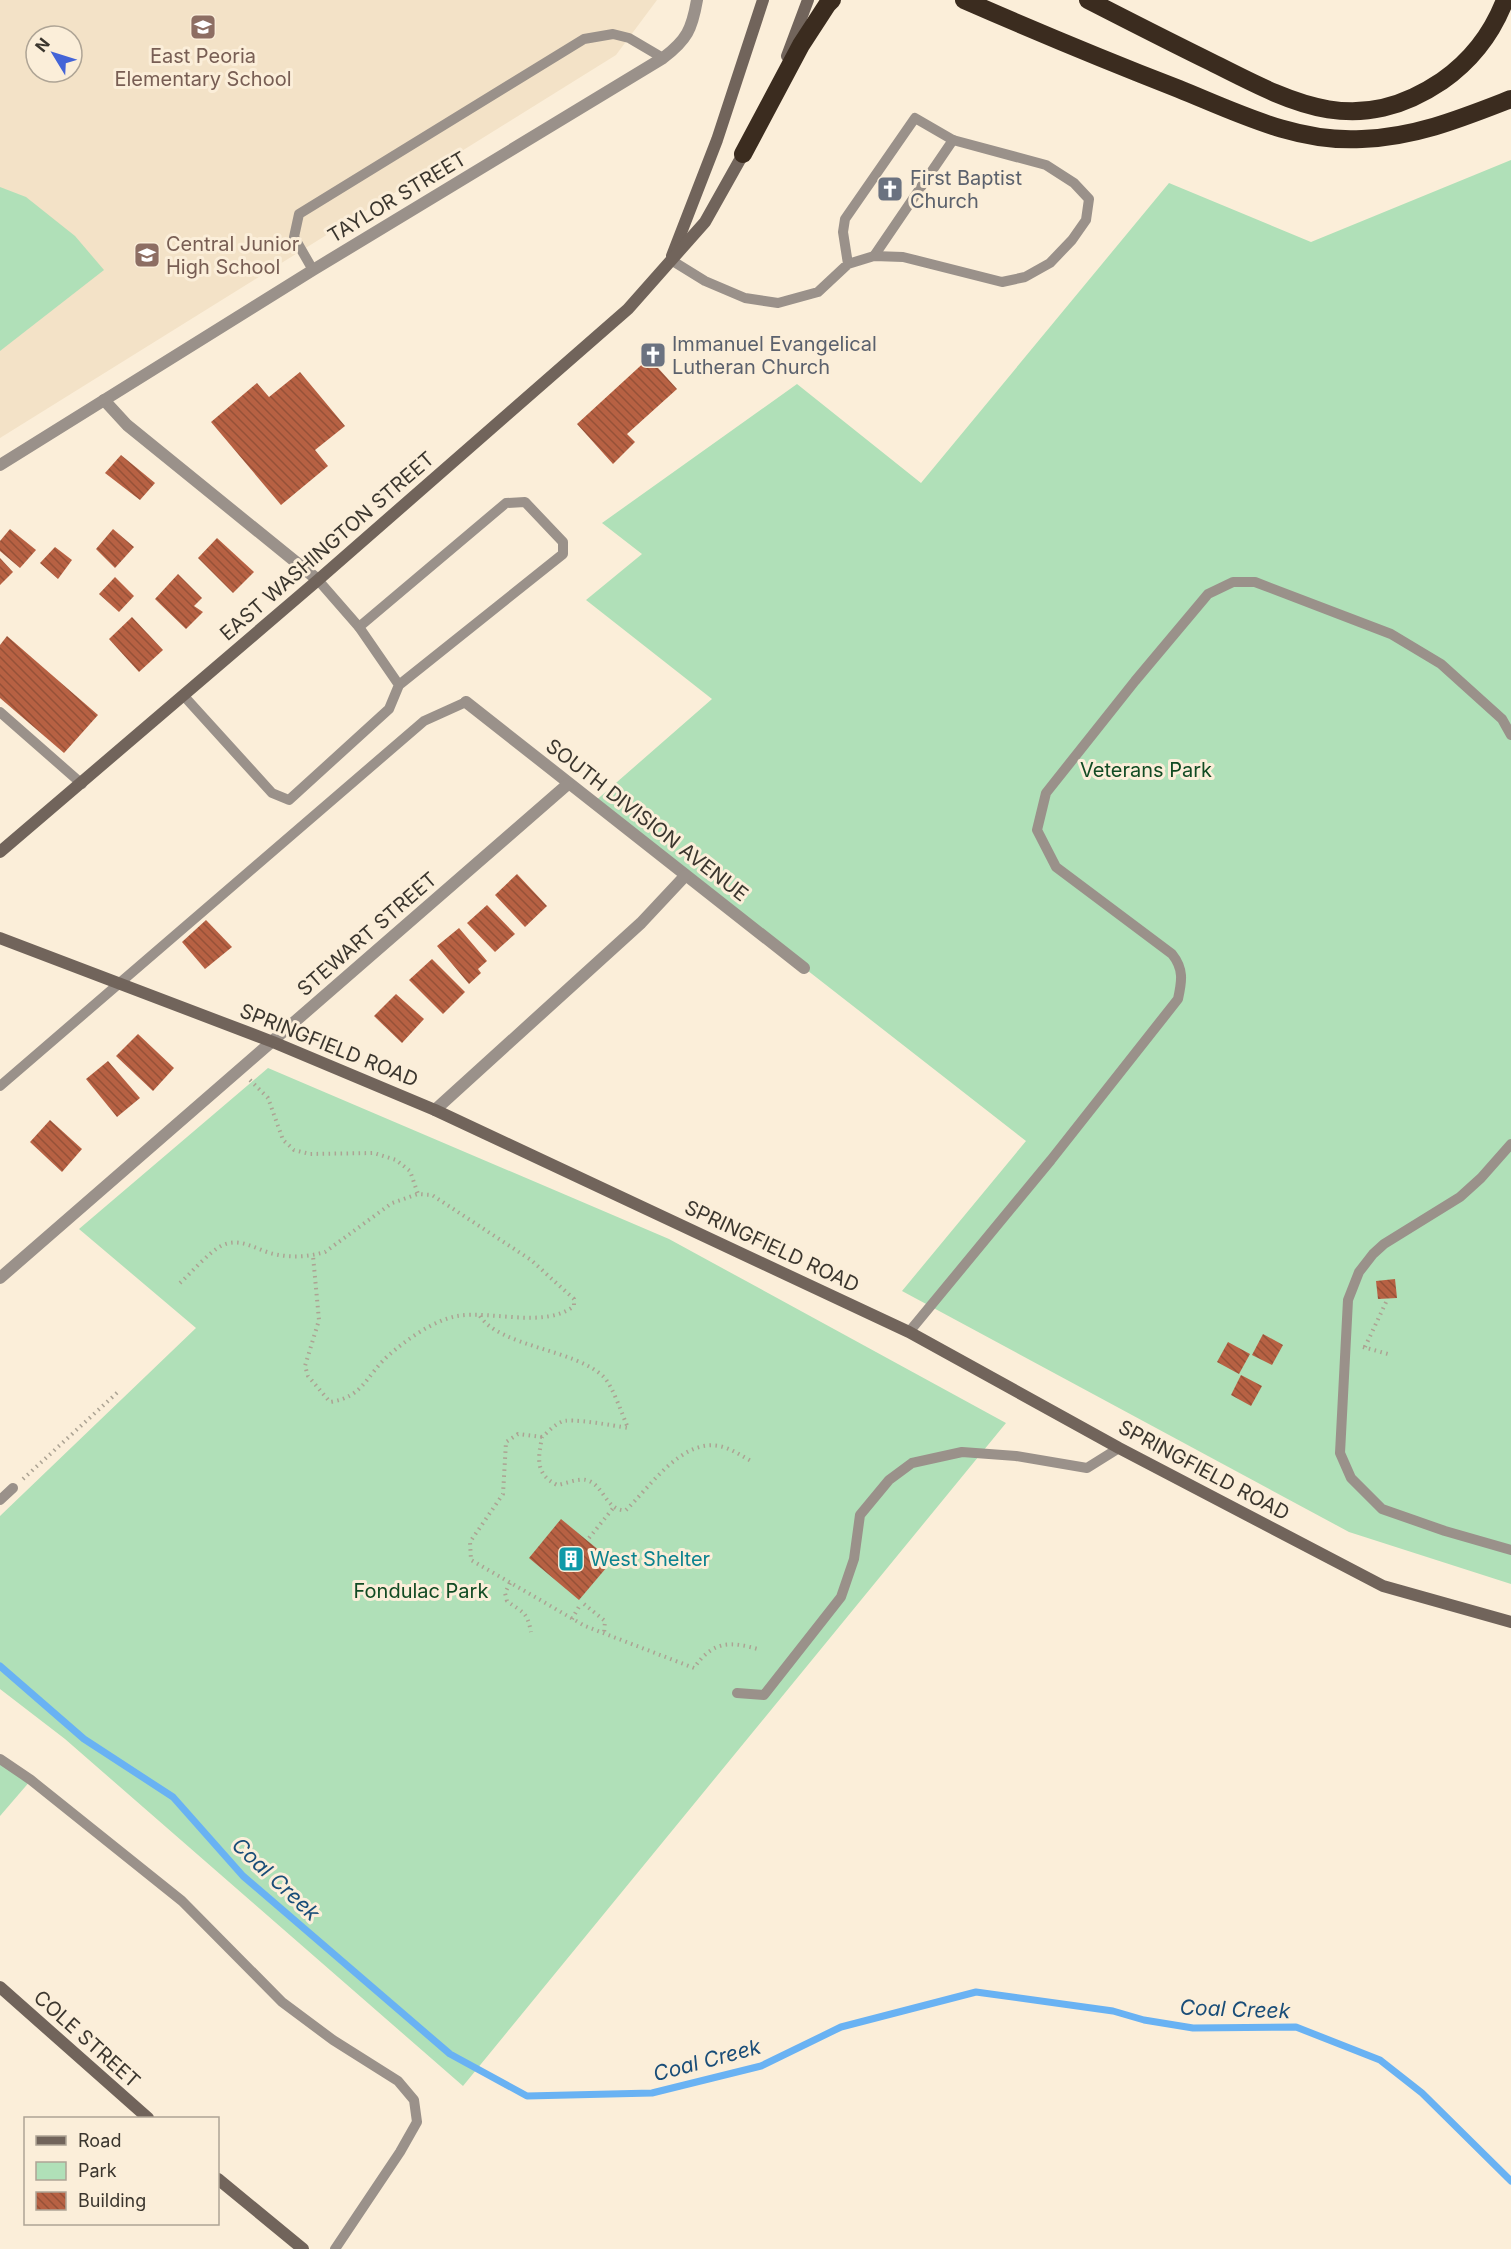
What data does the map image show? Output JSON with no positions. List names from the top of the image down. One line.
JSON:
{"streets":{"main road":["EAST WASHINGTON STREET","SPRINGFIELD ROAD","COLE STREET"],"street":["TAYLOR STREET","SOUTH DIVISION AVENUE","STEWART STREET"]},"crossings":[["SOUTH DIVISION AVENUE","STEWART STREET"],["STEWART STREET","SPRINGFIELD ROAD"]],"water":["Coal Creek"],"parks":["Veterans Park","Fondulac Park"],"places":{"school or university":["East Peoria Elementary School","Central Junior High School"],"church":["First Baptist Church","Immanuel Evangelical Lutheran Church"],"building":["West Shelter"]},"legend":["Road","Park","Building"],"north":"top left"}
